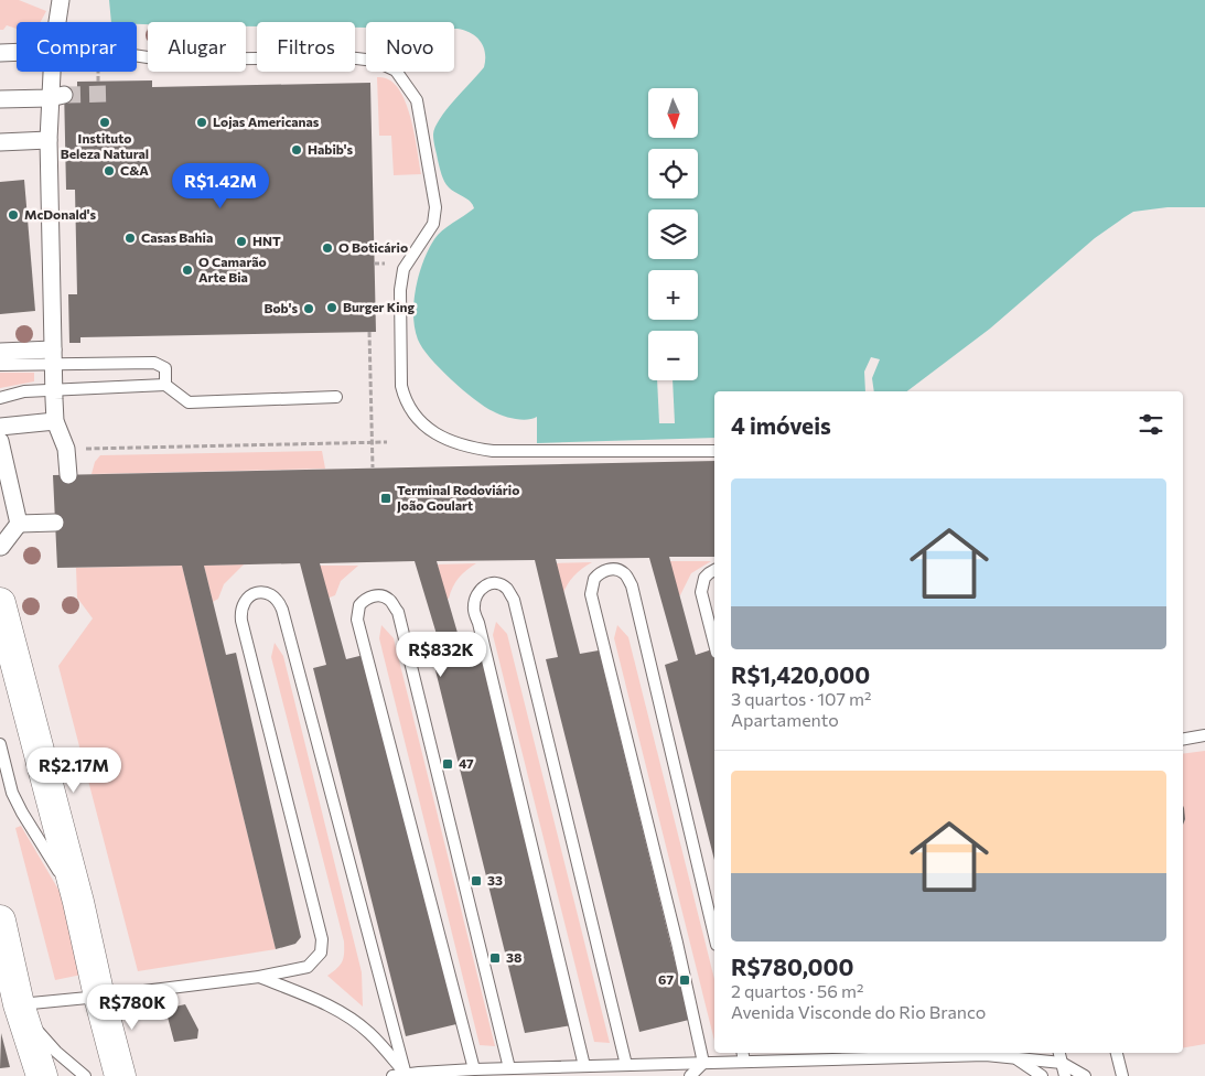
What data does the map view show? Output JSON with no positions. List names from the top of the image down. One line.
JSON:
{"places":{"other":["Instituto Beleza Natural","Lojas Americanas","Habib's","C&A","McDonald's","Casas Bahia","HNT","O Boticário","O Camarão Arte Bia","Burger King","Bob's"],"transit":["Terminal Rodoviário João Goulart","47","33","38","67"]},"north":"bottom","page":{"chip":["Comprar","Alugar","Filtros","Novo"],"map_buttons":["+","−"],"price":["R$1.42M","R$832K","R$2.17M","R$780K"],"heading":"4 imóveis","list":[{"name":"R$1,420,000","note":"3 quartos · 107 m² · Apartamento"},{"name":"R$780,000","note":"2 quartos · 56 m² · Avenida Visconde do Rio Branco"}]}}
